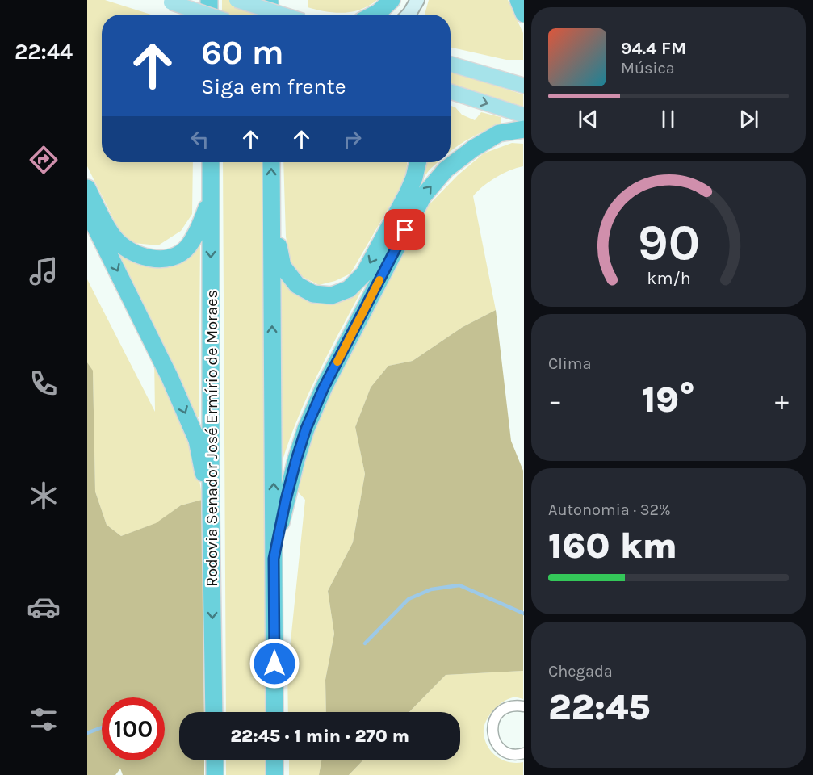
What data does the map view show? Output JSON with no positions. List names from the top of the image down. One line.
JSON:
{"streets":{"highway":["Rodovia Senador José Ermírio de Moraes"]},"page":{"tabs":"22:44","turn":["60 m","Siga em frente"],"song":["94.4 FM","Música"],"tile":["Clima",["Autonomia · 32%","160 km"],["Chegada","22:45"]],"heat":["−","19°","+"],"limit":"100","trip":"22:45 · 1 min · 270 m","gauge":["90","km/h"]}}
